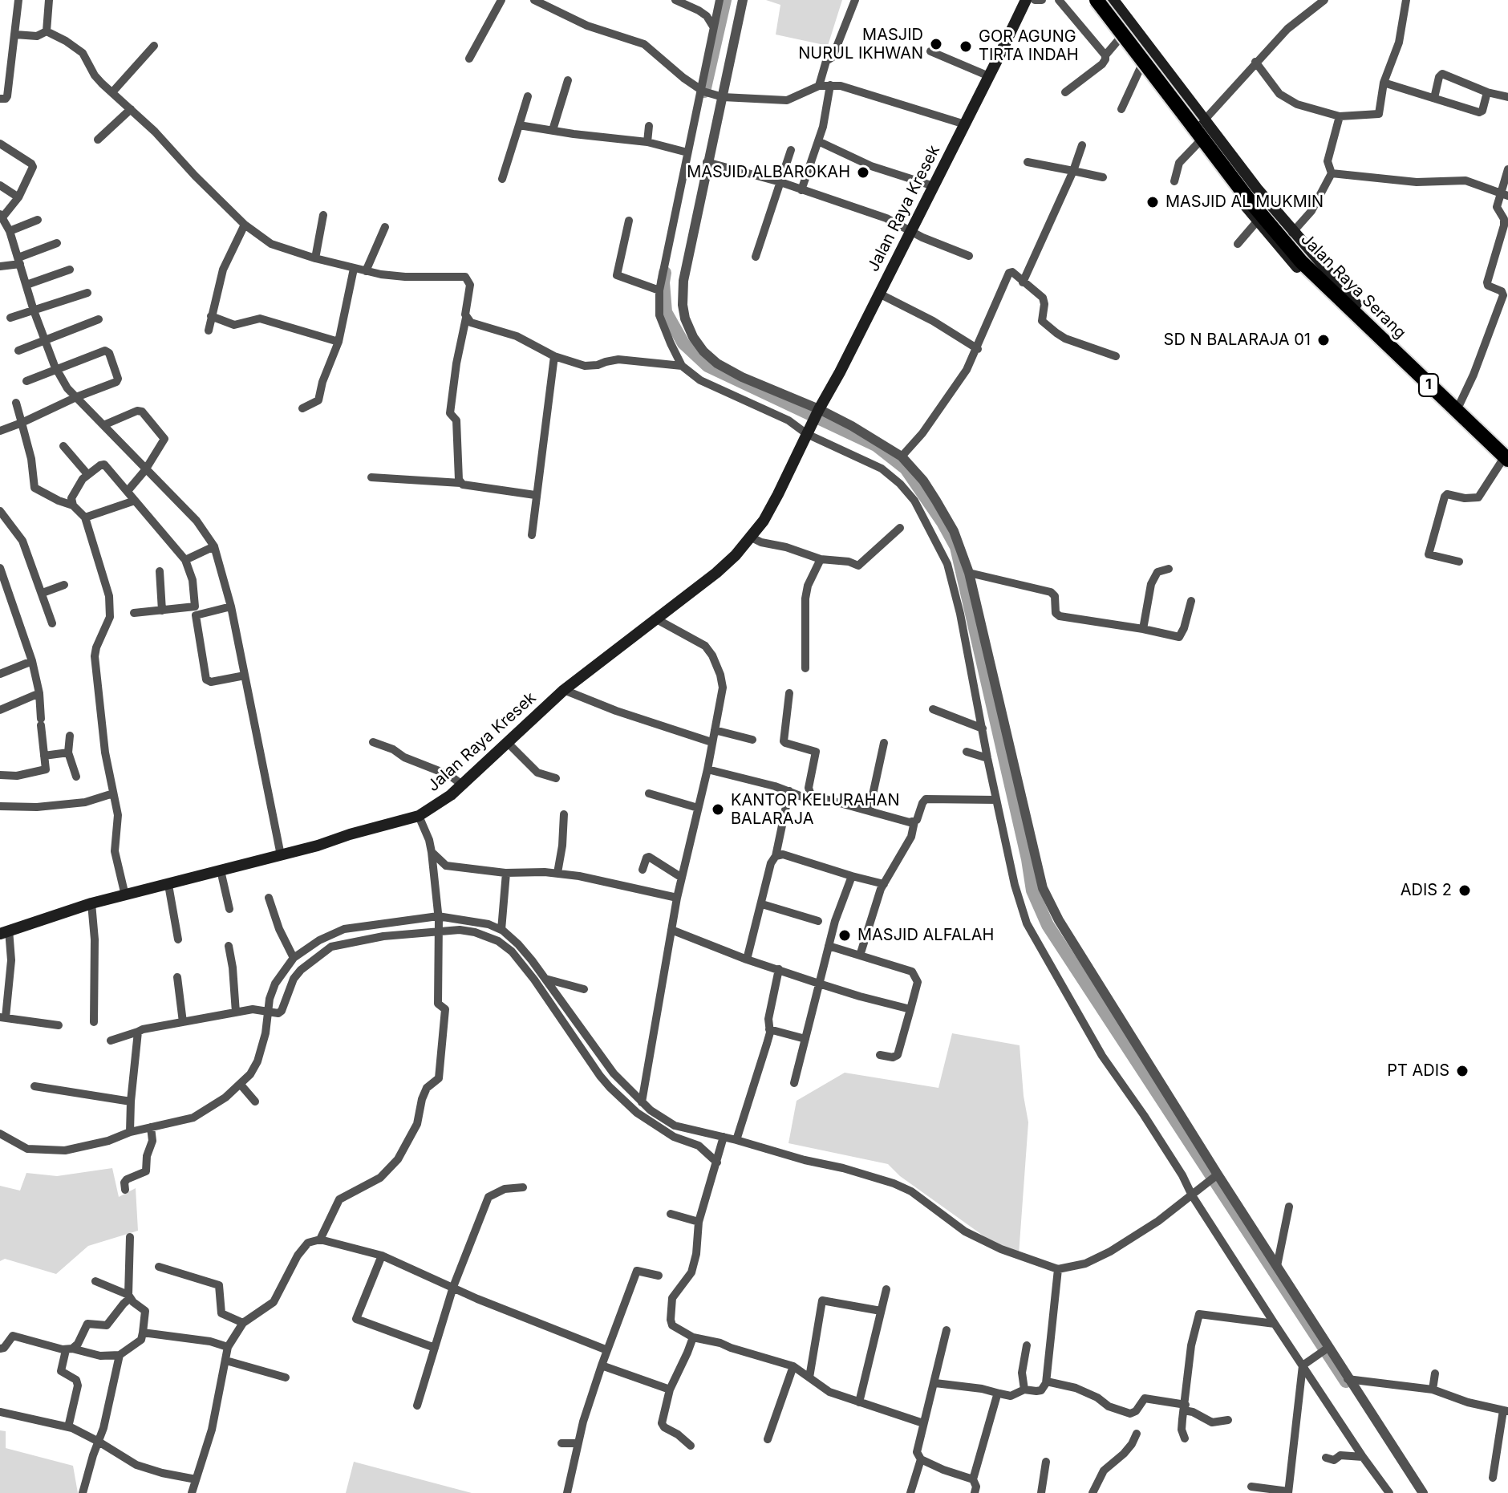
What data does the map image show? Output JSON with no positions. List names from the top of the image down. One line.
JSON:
{"streets":{"highway":["Jalan Raya Serang","1"],"main road":["Jalan Raya Kresek"]},"places":["MASJID NURUL IKHWAN","GOR AGUNG TIRTA INDAH","MASJID ALBAROKAH","MASJID AL MUKMIN","SD N BALARAJA 01","KANTOR KELURAHAN BALARAJA","ADIS 2","MASJID ALFALAH","PT ADIS"]}
